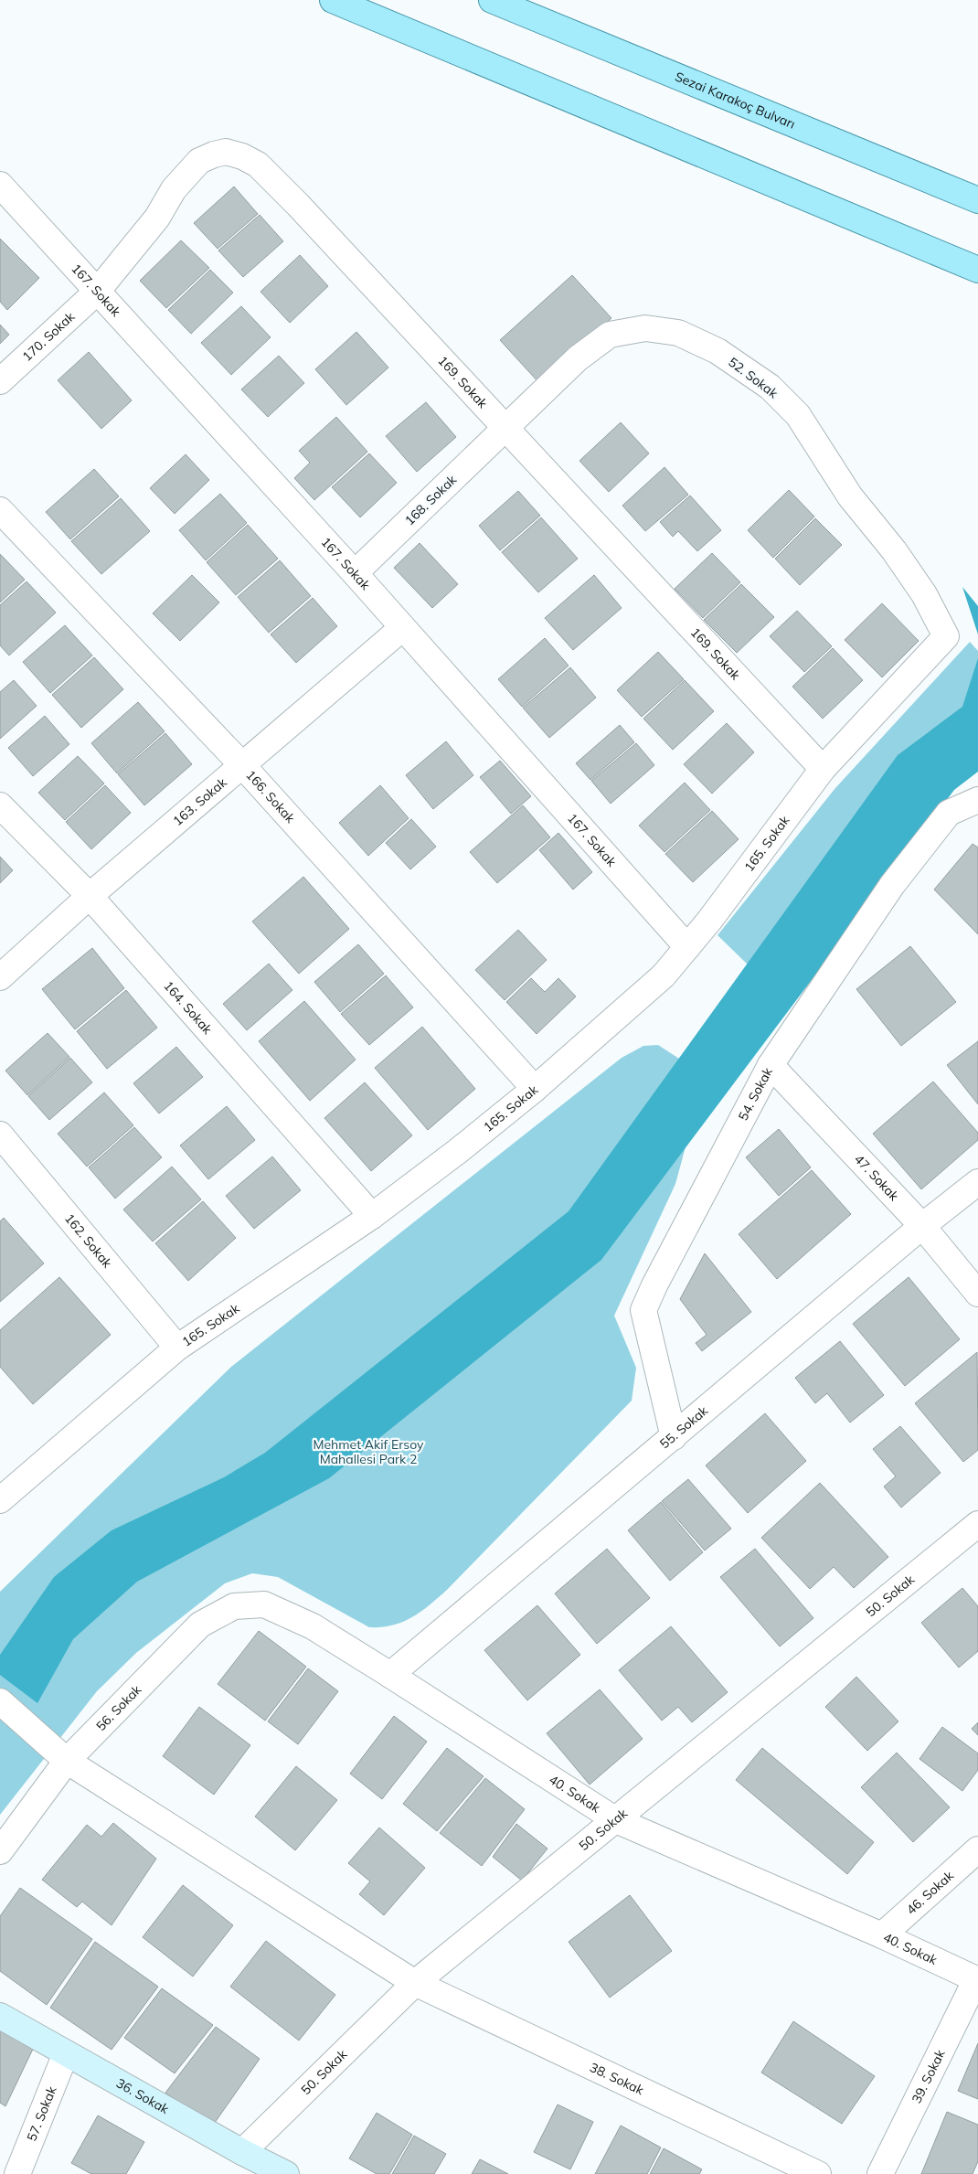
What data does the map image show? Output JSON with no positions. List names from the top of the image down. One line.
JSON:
{"streets":{"main road":["Sezai Karakoç Bulvarı","36. Sokak"],"street":["167. Sokak","170. Sokak","52. Sokak","169. Sokak","168. Sokak","166. Sokak","163. Sokak","165. Sokak","164. Sokak","54. Sokak","47. Sokak","162. Sokak","55. Sokak","50. Sokak","56. Sokak","40. Sokak","46. Sokak","39. Sokak","38. Sokak","57. Sokak"]},"crossings":[["167. Sokak","170. Sokak"],["167. Sokak","169. Sokak"],["167. Sokak","168. Sokak"],["167. Sokak","163. Sokak"],["167. Sokak","165. Sokak"],["170. Sokak","169. Sokak"],["52. Sokak","169. Sokak"],["52. Sokak","168. Sokak"],["52. Sokak","165. Sokak"],["169. Sokak","168. Sokak"],["169. Sokak","165. Sokak"],["166. Sokak","163. Sokak"],["166. Sokak","165. Sokak"],["163. Sokak","164. Sokak"],["165. Sokak","164. Sokak"],["165. Sokak","162. Sokak"],["54. Sokak","47. Sokak"],["54. Sokak","55. Sokak"],["47. Sokak","55. Sokak"],["55. Sokak","40. Sokak"],["50. Sokak","40. Sokak"],["50. Sokak","38. Sokak"],["50. Sokak","36. Sokak"],["56. Sokak","40. Sokak"],["56. Sokak","38. Sokak"],["40. Sokak","46. Sokak"],["40. Sokak","39. Sokak"],["36. Sokak","57. Sokak"]],"parks":["Mehmet Akif Ersoy Mahallesi Park 2"]}
